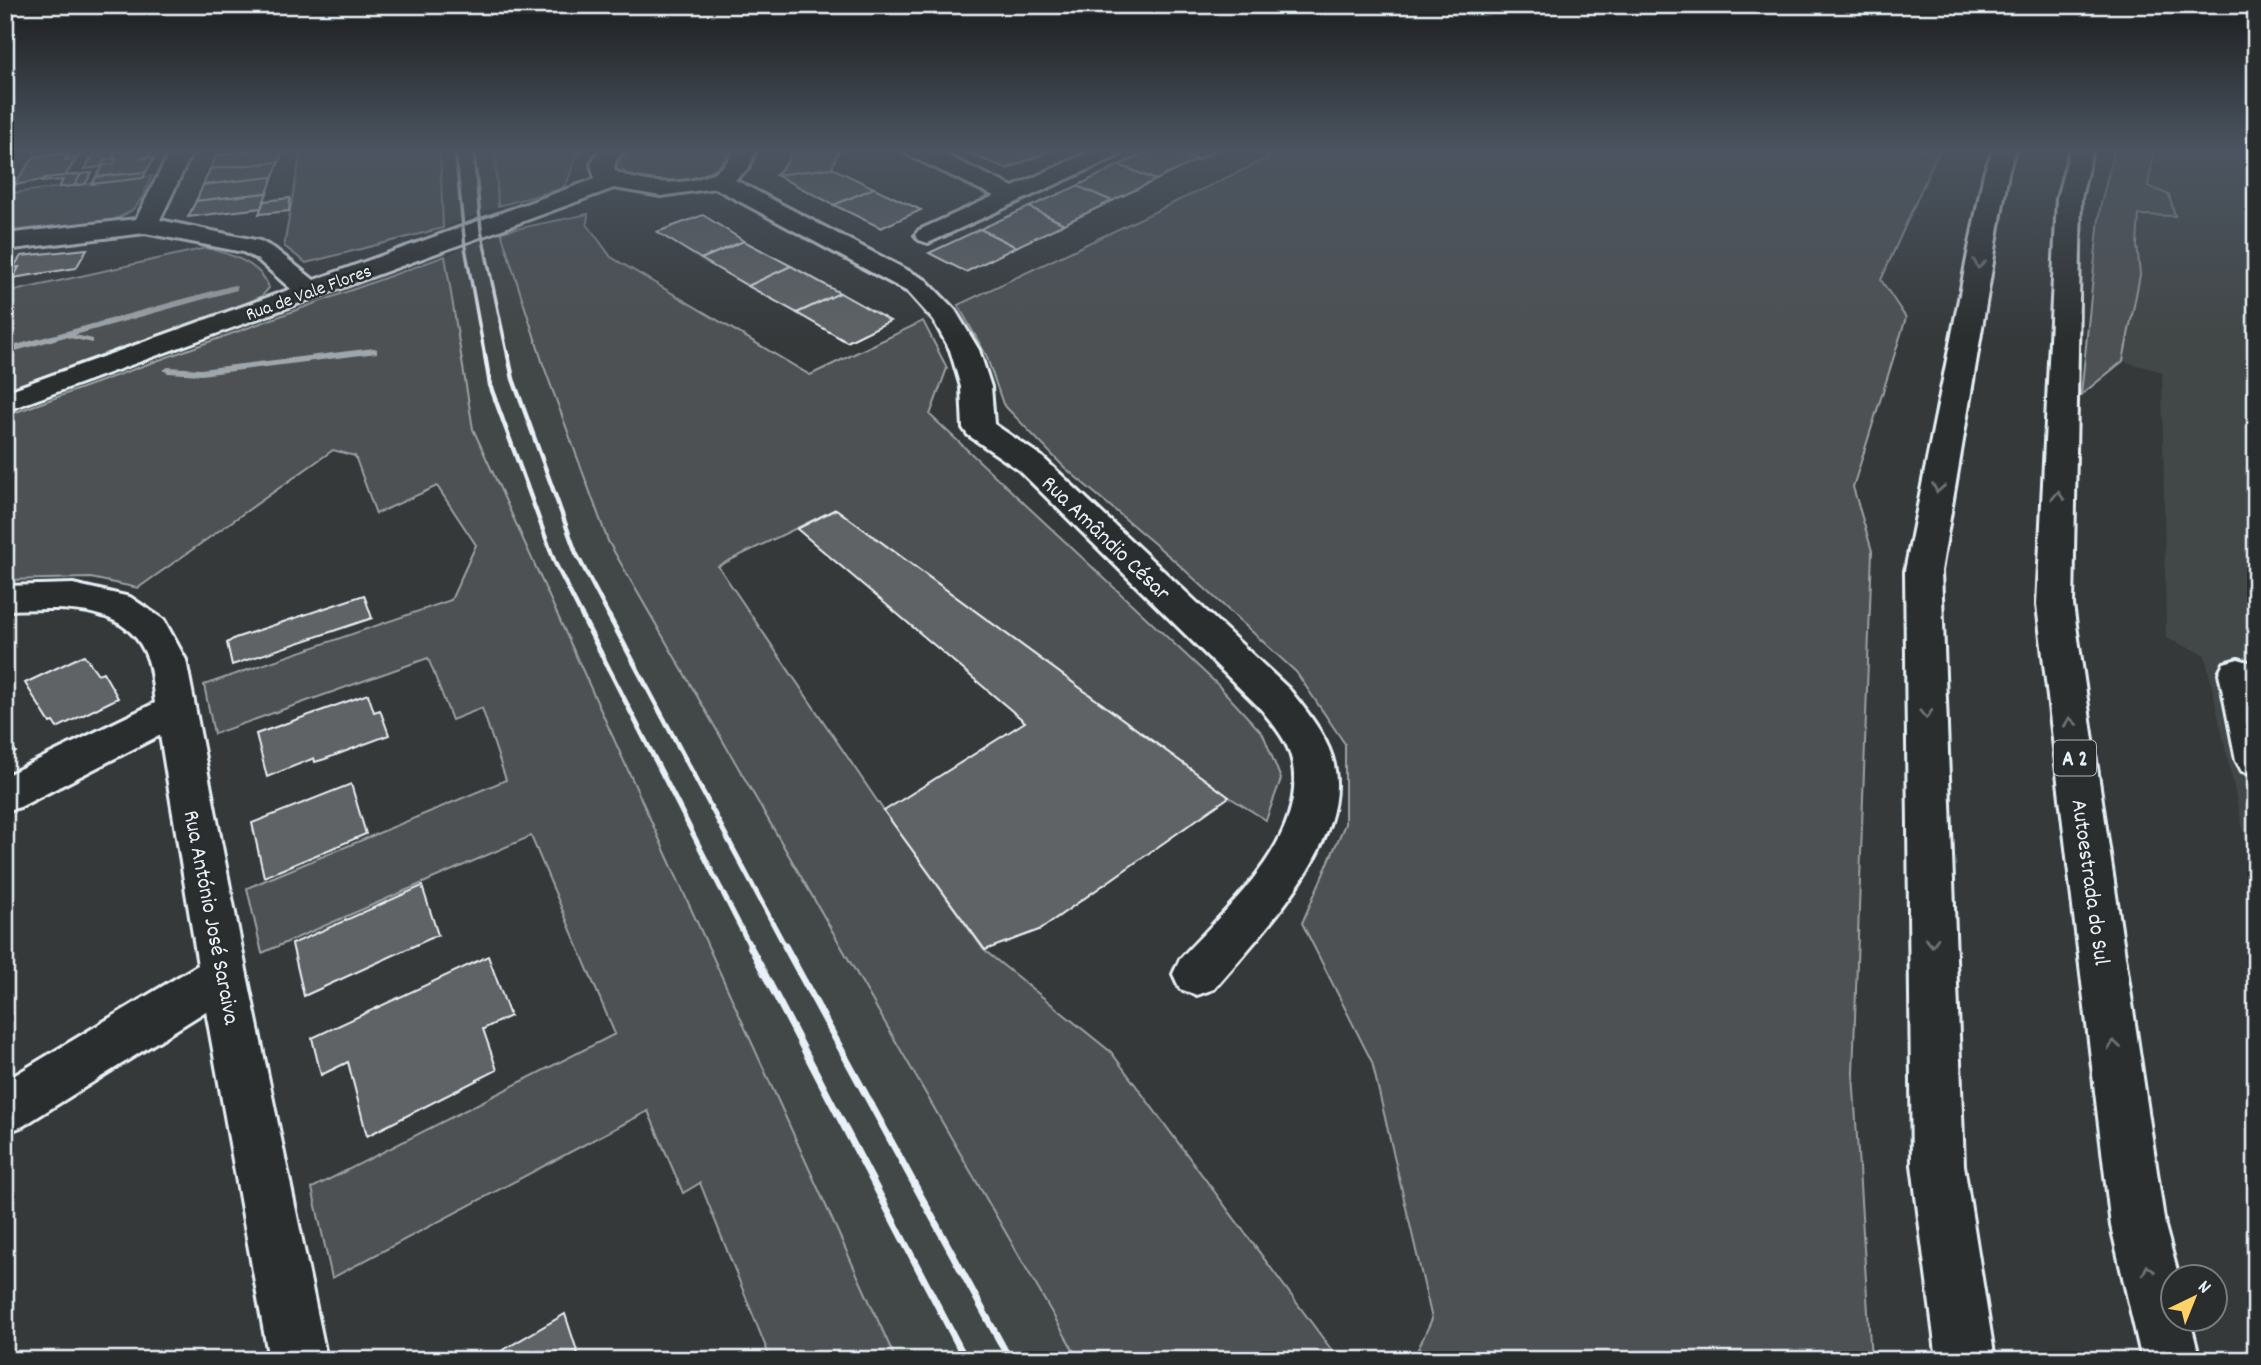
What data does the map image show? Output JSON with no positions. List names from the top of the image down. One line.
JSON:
{"streets":{"main road":["Rua de Vale Flores","Rua Amândio César","A 2","Autoestrada do Sul","Rua António José Saraiva"]},"north":"top right"}
